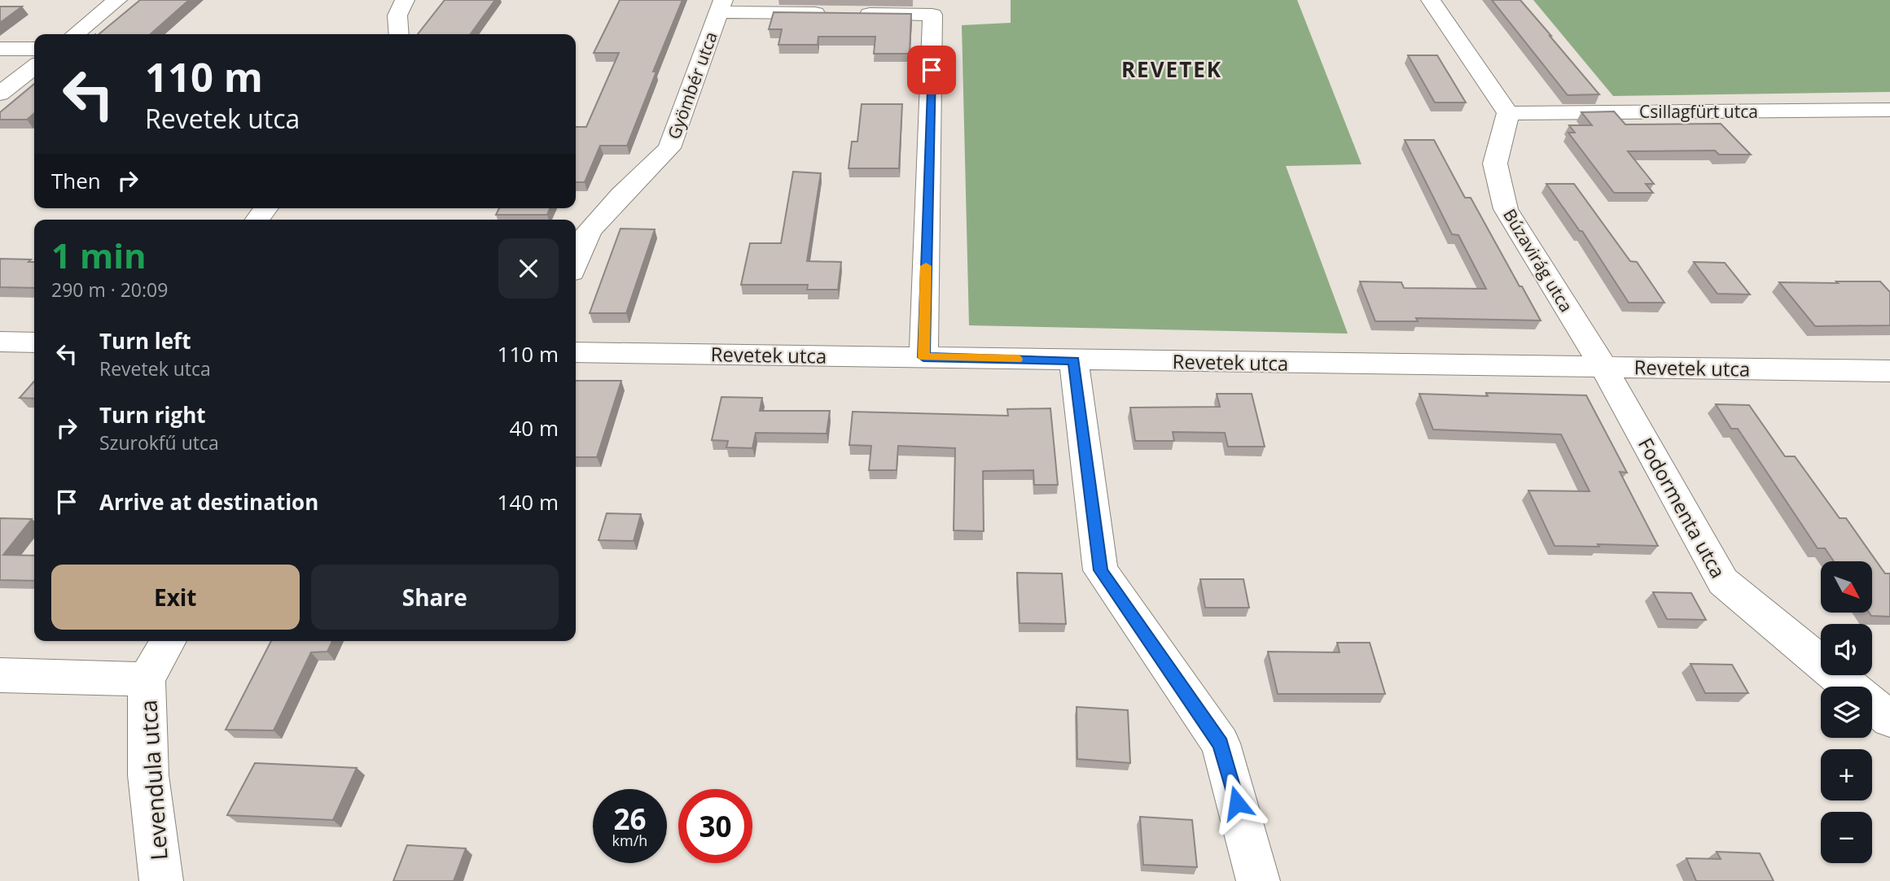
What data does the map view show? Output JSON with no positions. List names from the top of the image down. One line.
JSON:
{"streets":{"street":["Gyömbér utca","Csillagfürt utca","Búzavirág utca","Revetek utca","Fodormenta utca","Levendula utca"]},"crossings":[["Csillagfürt utca","Búzavirág utca"],["Búzavirág utca","Revetek utca"],["Búzavirág utca","Fodormenta utca"],["Revetek utca","Fodormenta utca"]],"districts":["REVETEK"],"north":"bottom right","page":{"turn":["110 m","Revetek utca"],"then":"Then","heading":["1 min","290 m · 20:09"],"list":[{"name":"Turn left","note":"Revetek utca","value":"110 m"},{"name":"Turn right","note":"Szurokfű utca","value":"40 m"},{"name":"Arrive at destination","value":"140 m"}],"buttons":["Exit","Share"],"map_buttons":["+","−"],"speed":"26 km/h","limit":"30"}}
